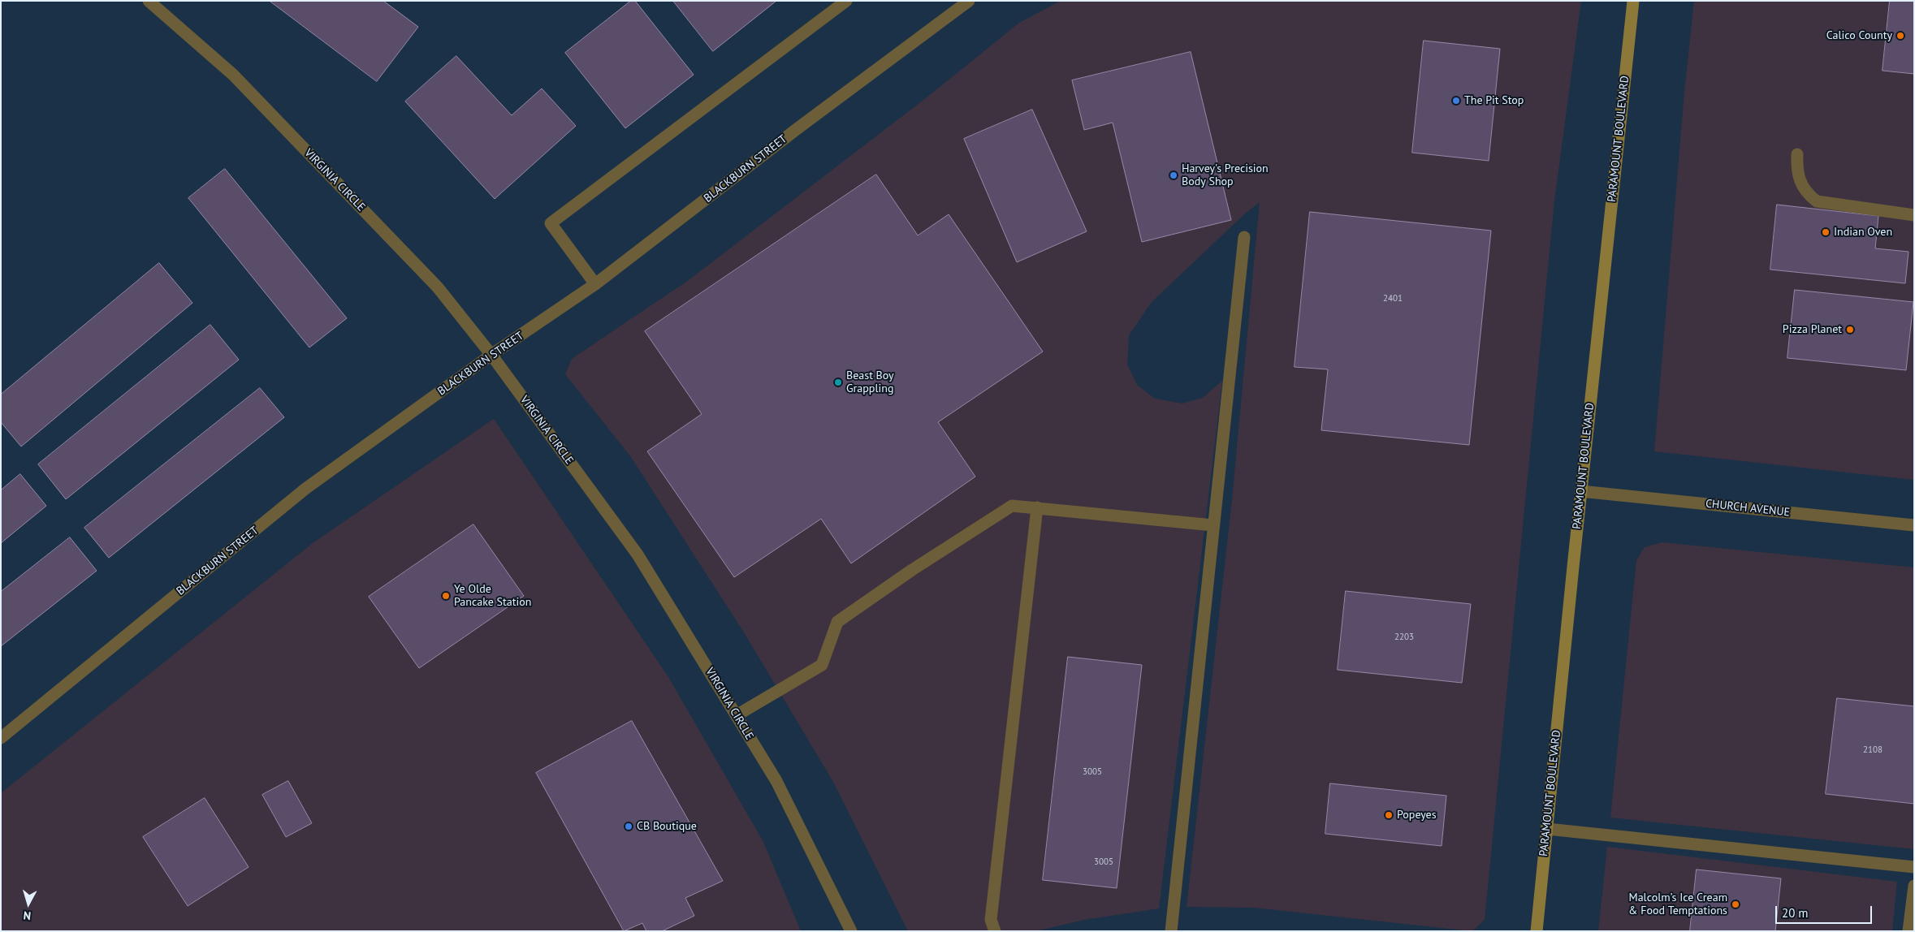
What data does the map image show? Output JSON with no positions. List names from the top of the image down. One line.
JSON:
{"streets":{"main road":["PARAMOUNT BOULEVARD"],"street":["BLACKBURN STREET","VIRGINIA CIRCLE","CHURCH AVENUE"]},"crossings":[["PARAMOUNT BOULEVARD","CHURCH AVENUE"],["BLACKBURN STREET","VIRGINIA CIRCLE"]],"places":["Calico County","The Pit Stop","Harvey's Precision Body Shop","Indian Oven","Pizza Planet","Beast Boy Grappling","Ye Olde Pancake Station","Popeyes","CB Boutique","Malcolm’s Ice Cream & Food Temptations"],"house_numbers":["2401","2203","2108","3005","3005"],"scale_bar":"20 m","north":"bottom"}
